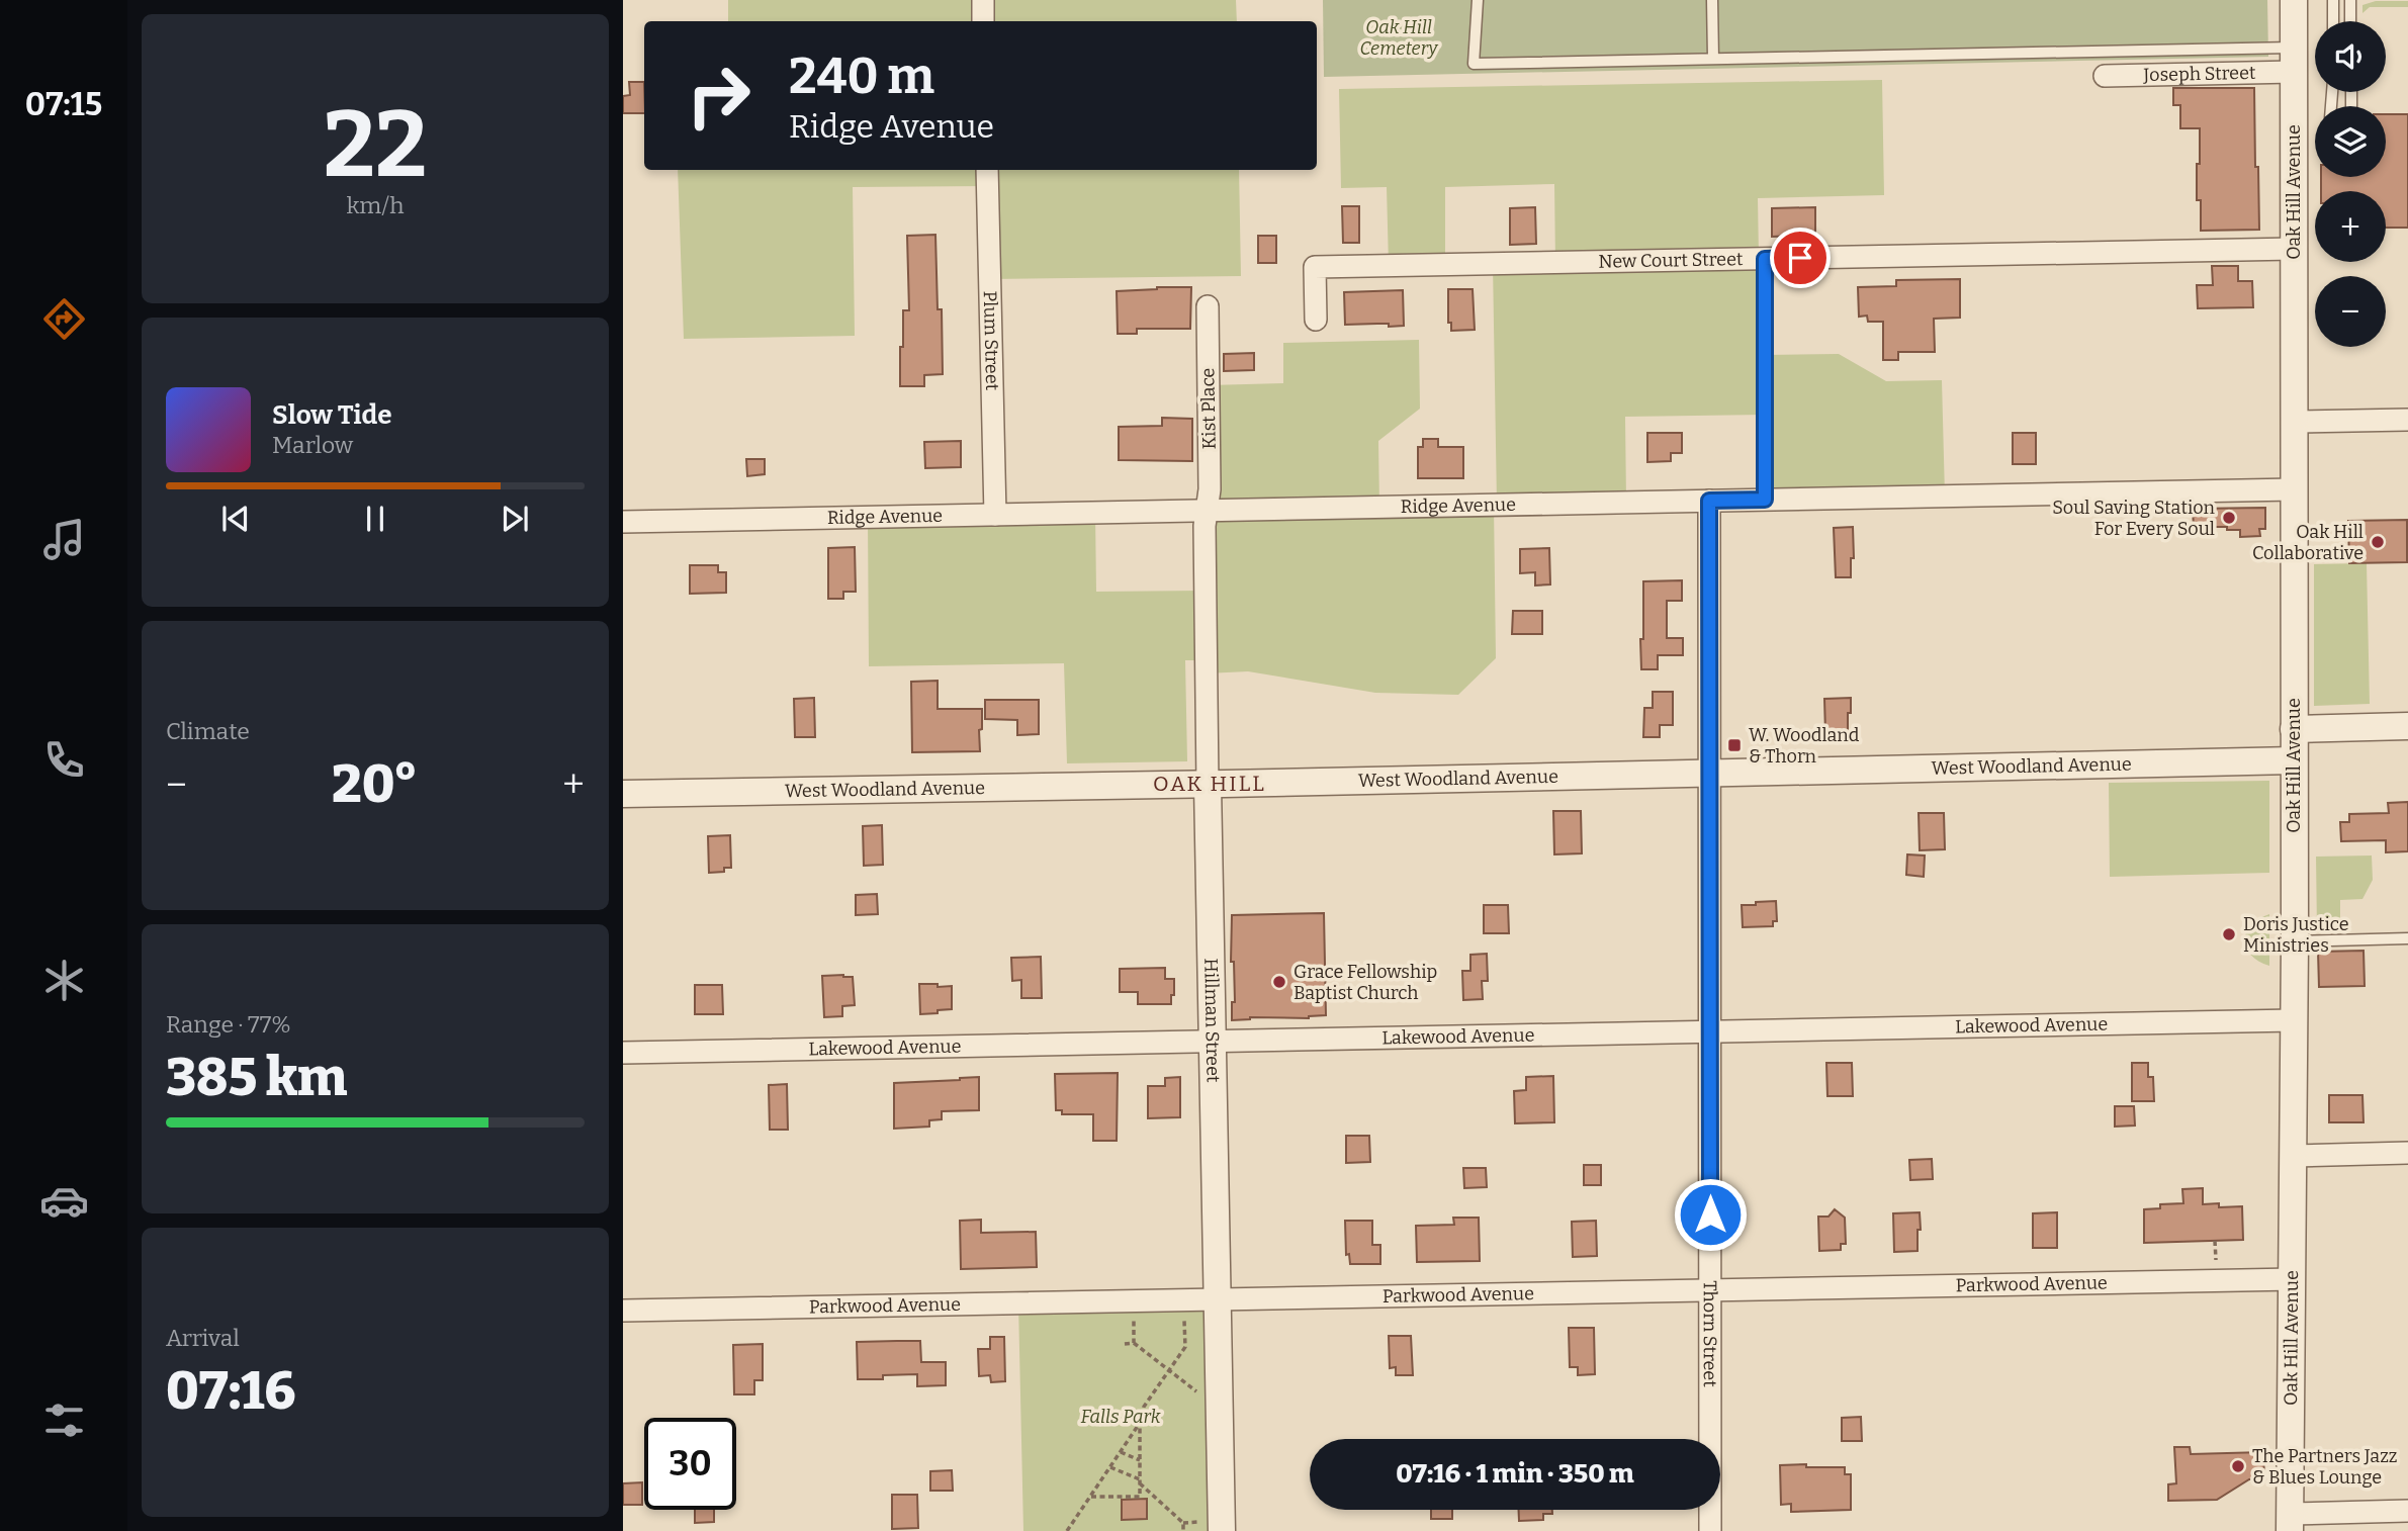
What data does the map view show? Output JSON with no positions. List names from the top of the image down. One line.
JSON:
{"streets":{"street":["Joseph Street","Oak Hill Avenue","New Court Street","Plum Street","Kist Place","Ridge Avenue","West Woodland Avenue","Hillman Street","Lakewood Avenue","Parkwood Avenue","Thorn Street"]},"crossings":[["Joseph Street","Oak Hill Avenue"],["Oak Hill Avenue","New Court Street"],["Oak Hill Avenue","Ridge Avenue"],["Oak Hill Avenue","West Woodland Avenue"],["Oak Hill Avenue","Lakewood Avenue"],["Oak Hill Avenue","Parkwood Avenue"],["Plum Street","Ridge Avenue"],["Kist Place","Ridge Avenue"],["Kist Place","Hillman Street"],["Ridge Avenue","Hillman Street"],["Ridge Avenue","Thorn Street"],["West Woodland Avenue","Hillman Street"],["West Woodland Avenue","Thorn Street"],["Hillman Street","Lakewood Avenue"],["Hillman Street","Parkwood Avenue"],["Lakewood Avenue","Thorn Street"],["Parkwood Avenue","Thorn Street"]],"districts":["OAK HILL"],"parks":["Oak Hill Cemetery","Falls Park"],"places":{"other":["Soul Saving Station For Every Soul","Oak Hill Collaborative","Doris Justice Ministries","Grace Fellowship Baptist Church","The Partners Jazz & Blues Lounge"],"transit":["W. Woodland & Thorn"]},"page":{"tabs":"07:15","tile":[["22","km/h"],"Climate",["Range · 77%","385 km"],["Arrival","07:16"]],"map_buttons":["+","−"],"turn":["240 m","Ridge Avenue"],"song":["Slow Tide","Marlow"],"heat":["−","20°","+"],"limit":"30","trip":"07:16 · 1 min · 350 m"}}
